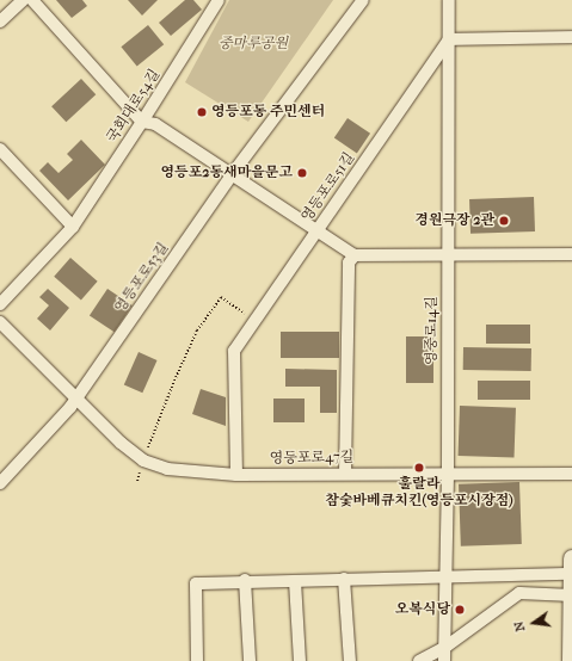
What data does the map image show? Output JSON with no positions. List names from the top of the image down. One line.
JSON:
{"streets":{"street":["국회대로54길","영등포로51길","영등포로53길","영중로14길","영등포로47길"]},"crossings":[["영등포로51길","영중로14길"],["영등포로51길","영등포로47길"],["영등포로53길","영등포로47길"],["영중로14길","영등포로47길"]],"parks":["중마루공원"],"places":["영등포동 주민센터","영등포2동새마을문고","경원극장 2관","훌랄라 참숯바베큐치킨(영등포시장점)","오복식당"],"north":"left"}
